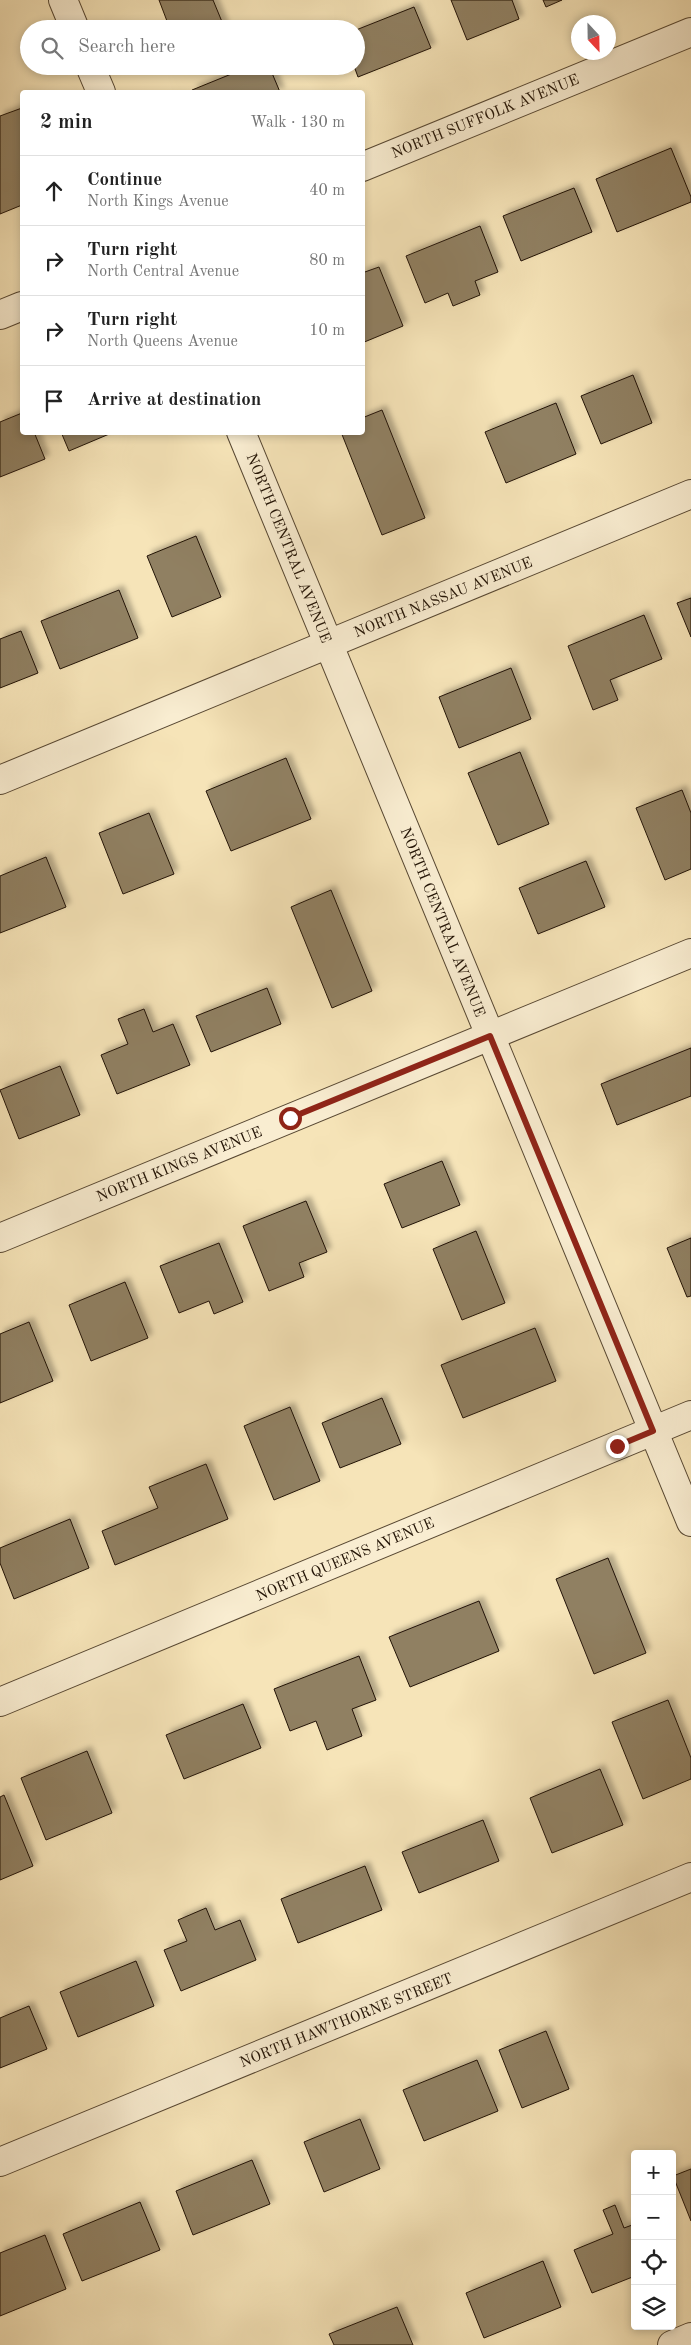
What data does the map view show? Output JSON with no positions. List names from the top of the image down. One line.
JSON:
{"streets":{"street":["NORTH SUFFOLK AVENUE","NORTH CENTRAL AVENUE","NORTH NASSAU AVENUE","NORTH KINGS AVENUE","NORTH QUEENS AVENUE","NORTH HAWTHORNE STREET"]},"crossings":[["NORTH CENTRAL AVENUE","NORTH NASSAU AVENUE"],["NORTH CENTRAL AVENUE","NORTH KINGS AVENUE"],["NORTH CENTRAL AVENUE","NORTH QUEENS AVENUE"]],"north":"bottom","page":{"search":"Search here","heading":["2 min","Walk · 130 m"],"list":[["Continue","North Kings Avenue","40 m"],["Turn right","North Central Avenue","80 m"],["Turn right","North Queens Avenue","10 m"],"Arrive at destination"],"map_buttons":["+","−"]}}
